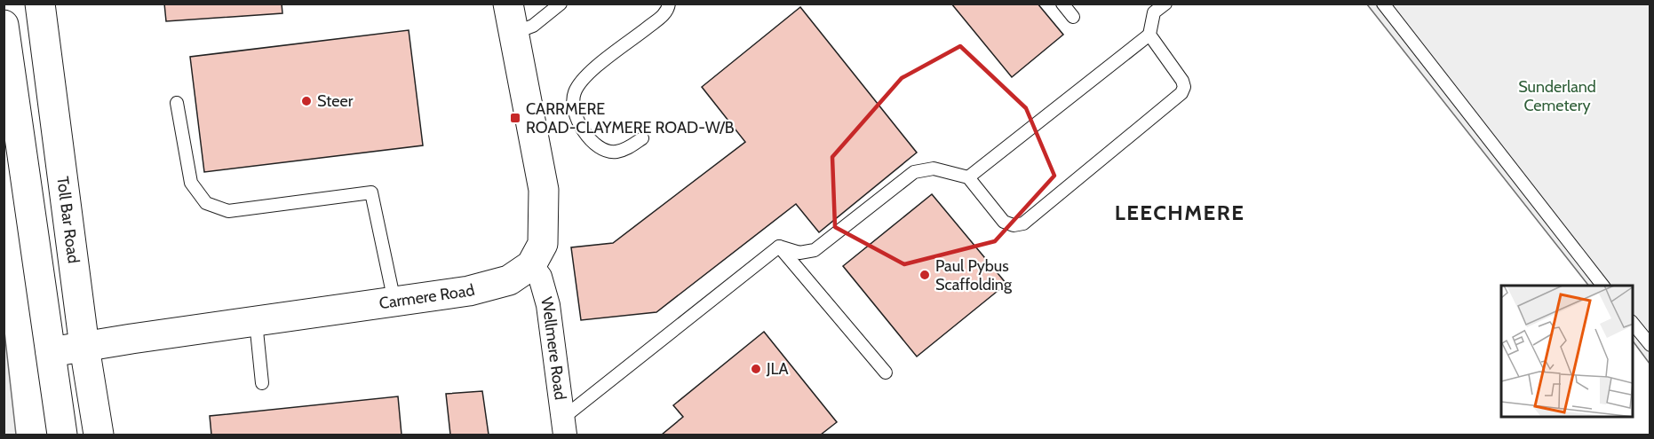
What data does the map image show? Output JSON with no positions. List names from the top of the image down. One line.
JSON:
{"streets":{"main road":["Toll Bar Road","Carmere Road"],"street":["Wellmere Road"]},"crossings":[["Toll Bar Road","Carmere Road"],["Carmere Road","Wellmere Road"]],"districts":["LEECHMERE"],"parks":["Sunderland Cemetery"],"places":{"other":["Steer","Paul Pybus Scaffolding","JLA"],"transit":["CARRMERE ROAD-CLAYMERE ROAD-W/B"]}}
